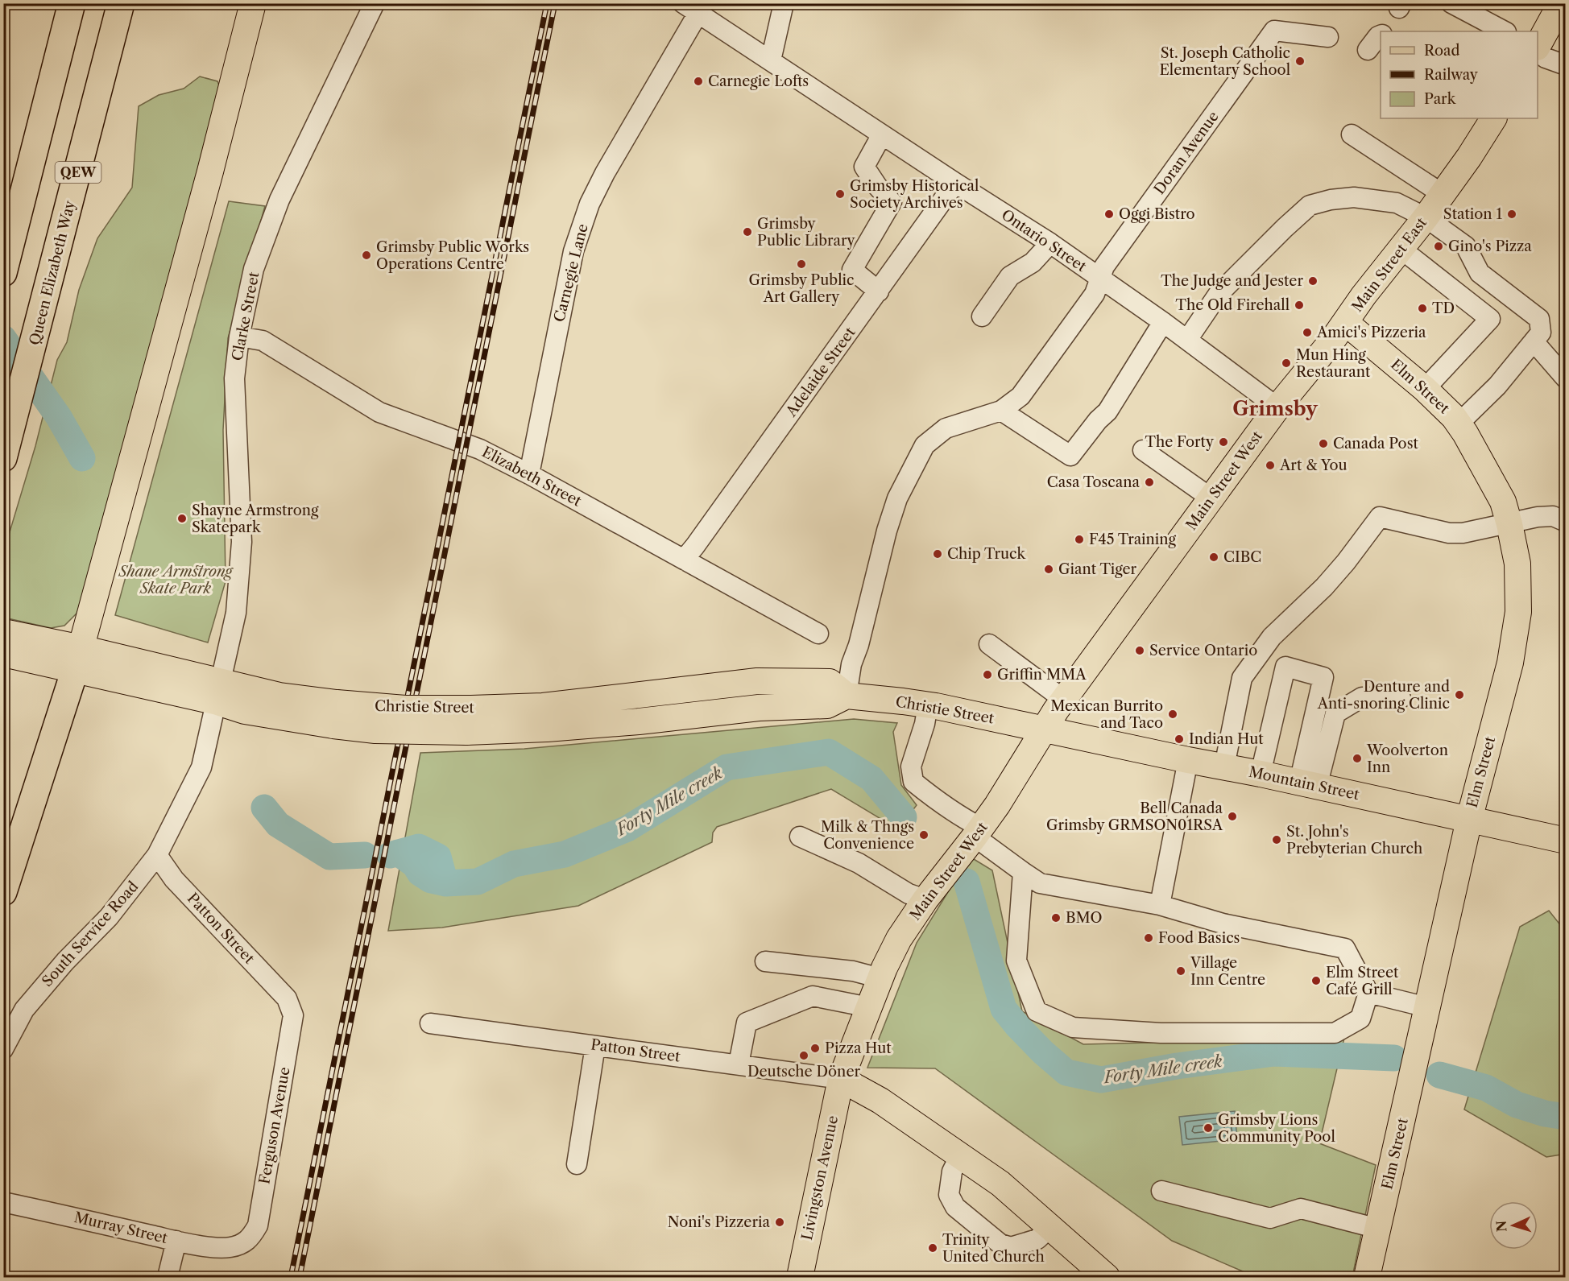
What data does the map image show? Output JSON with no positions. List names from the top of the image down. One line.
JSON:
{"streets":{"highway":["QEW","Queen Elizabeth Way"],"main road":["Main Street East","Elm Street","Main Street West","Christie Street","Mountain Street","Livingston Avenue"],"street":["Doran Avenue","Ontario Street","Carnegie Lane","Clarke Street","Adelaide Street","Elizabeth Street","Patton Street","South Service Road","Ferguson Avenue","Murray Street"]},"crossings":[["Doran Avenue","Ontario Street"],["Doran Avenue","Christie Street"],["Ontario Street","Main Street East"],["Ontario Street","Carnegie Lane"],["Ontario Street","Adelaide Street"],["Ontario Street","Main Street West"],["Main Street East","Elm Street"],["Main Street East","Main Street West"],["Carnegie Lane","Elizabeth Street"],["Clarke Street","Elizabeth Street"],["Clarke Street","Christie Street"],["Clarke Street","South Service Road"],["Adelaide Street","Elizabeth Street"],["Elm Street","Mountain Street"],["Main Street West","Christie Street"],["Main Street West","Mountain Street"],["Main Street West","Patton Street"],["Main Street West","Livingston Avenue"],["Christie Street","Mountain Street"],["Christie Street","South Service Road"],["Patton Street","South Service Road"],["Patton Street","Ferguson Avenue"],["Patton Street","Livingston Avenue"],["Ferguson Avenue","Murray Street"]],"districts":["Grimsby"],"water":["Forty Mile creek"],"parks":["Shane Armstrong Skate Park"],"places":["St. Joseph Catholic Elementary School","Carnegie Lofts","Grimsby Historical Society Archives","Oggi Bistro","Station 1","Grimsby Public Library","Gino's Pizza","Grimsby Public Works Operations Centre","Grimsby Public Art Gallery","The Judge and Jester","The Old Firehall","TD","Amici's Pizzeria","Mun Hing Restaurant","The Forty","Canada Post","Art & You","Casa Toscana","Shayne Armstrong Skatepark","F45 Training","Chip Truck","CIBC","Giant Tiger","Service Ontario","Griffin MMA","Denture and Anti-snoring Clinic","Mexican Burrito and Taco","Indian Hut","Woolverton Inn","Bell Canada Grimsby GRMSON01RSA","Milk & Thngs Convenience","St. John's Prebyterian Church","BMO","Food Basics","Village Inn Centre","Elm Street Café Grill","Pizza Hut","Deutsche Döner","Grimsby Lions Community Pool","Noni's Pizzeria","Trinity United Church"],"legend":["Road","Railway","Park"],"north":"left"}
